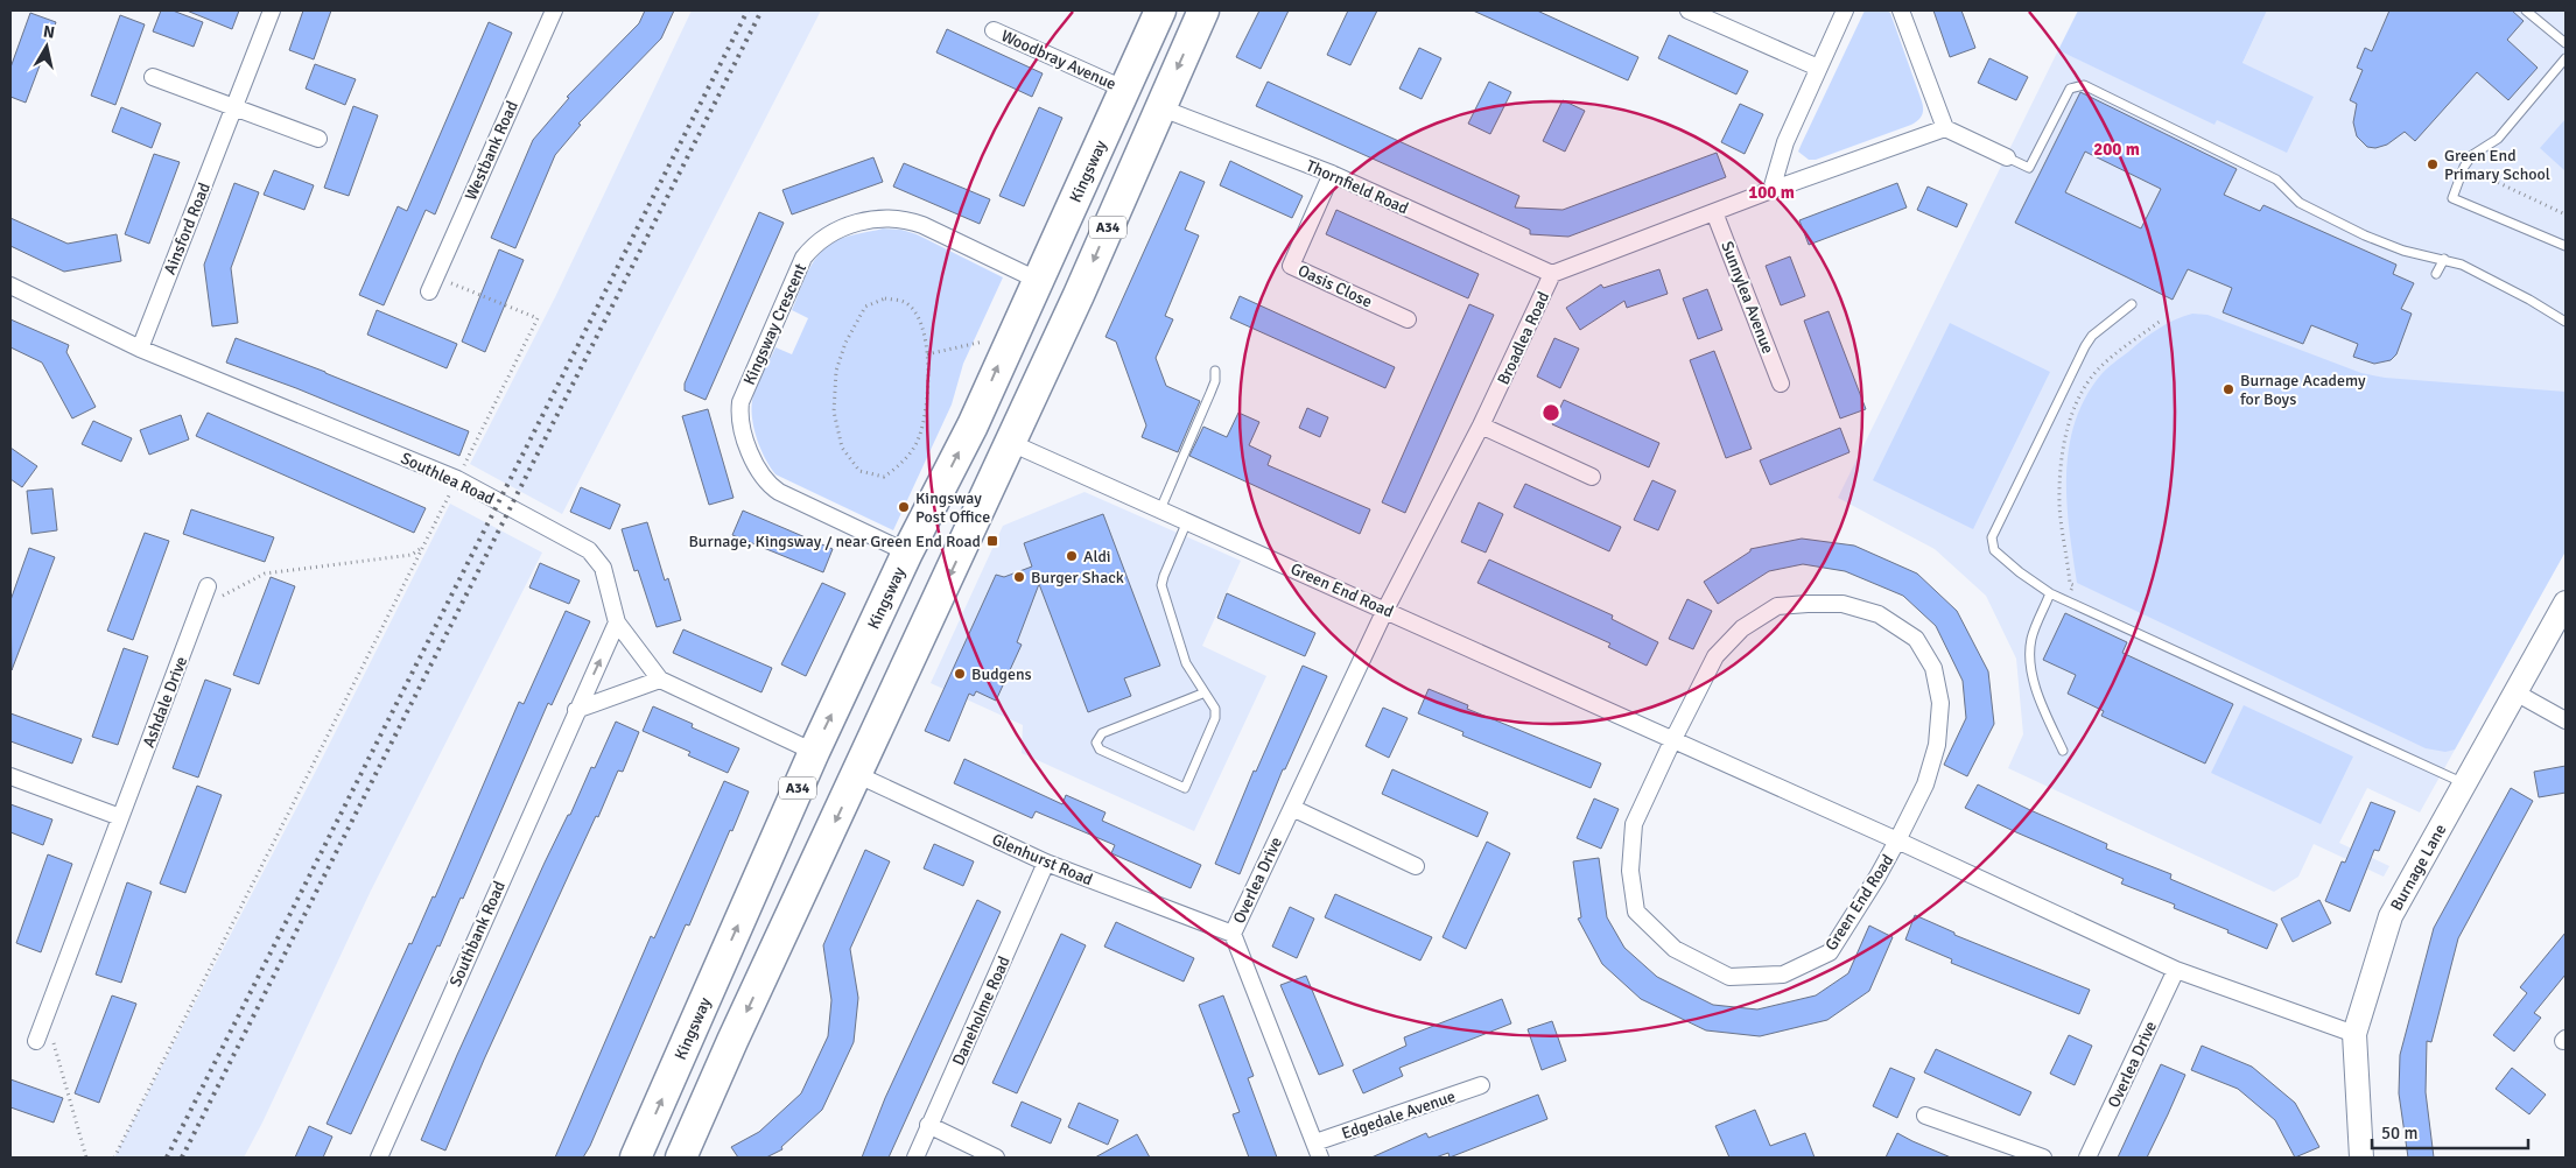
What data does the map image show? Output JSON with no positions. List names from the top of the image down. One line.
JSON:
{"streets":{"highway":["Kingsway","A34"],"street":["Woodbray Avenue","Westbank Road","Thornfield Road","Ainsford Road","Oasis Close","Sunnylea Avenue","Kingsway Crescent","Broadlea Road","Southlea Road","Green End Road","Ashdale Drive","Glenhurst Road","Burnage Lane","Overlea Drive","Southbank Road","Daneholme Road","Edgedale Avenue"]},"crossings":[["Woodbray Avenue","Kingsway"],["Kingsway","Kingsway Crescent"],["Kingsway","Southlea Road"],["Thornfield Road","A34"],["Thornfield Road","Oasis Close"],["Thornfield Road","Broadlea Road"],["A34","Green End Road"],["A34","Glenhurst Road"],["Ainsford Road","Southlea Road"],["Sunnylea Avenue","Broadlea Road"],["Broadlea Road","Green End Road"],["Broadlea Road","Overlea Drive"],["Southlea Road","Southbank Road"],["Green End Road","Burnage Lane"],["Green End Road","Overlea Drive"],["Glenhurst Road","Overlea Drive"],["Glenhurst Road","Daneholme Road"],["Overlea Drive","Edgedale Avenue"]],"places":{"other":["Green End Primary School","Burnage Academy for Boys","Kingsway Post Office","Aldi","Burger Shack","Budgens"],"transit":["Burnage, Kingsway / near Green End Road"]},"scale_bar":"50 m","north":"top","rings":["200 m","100 m"]}
